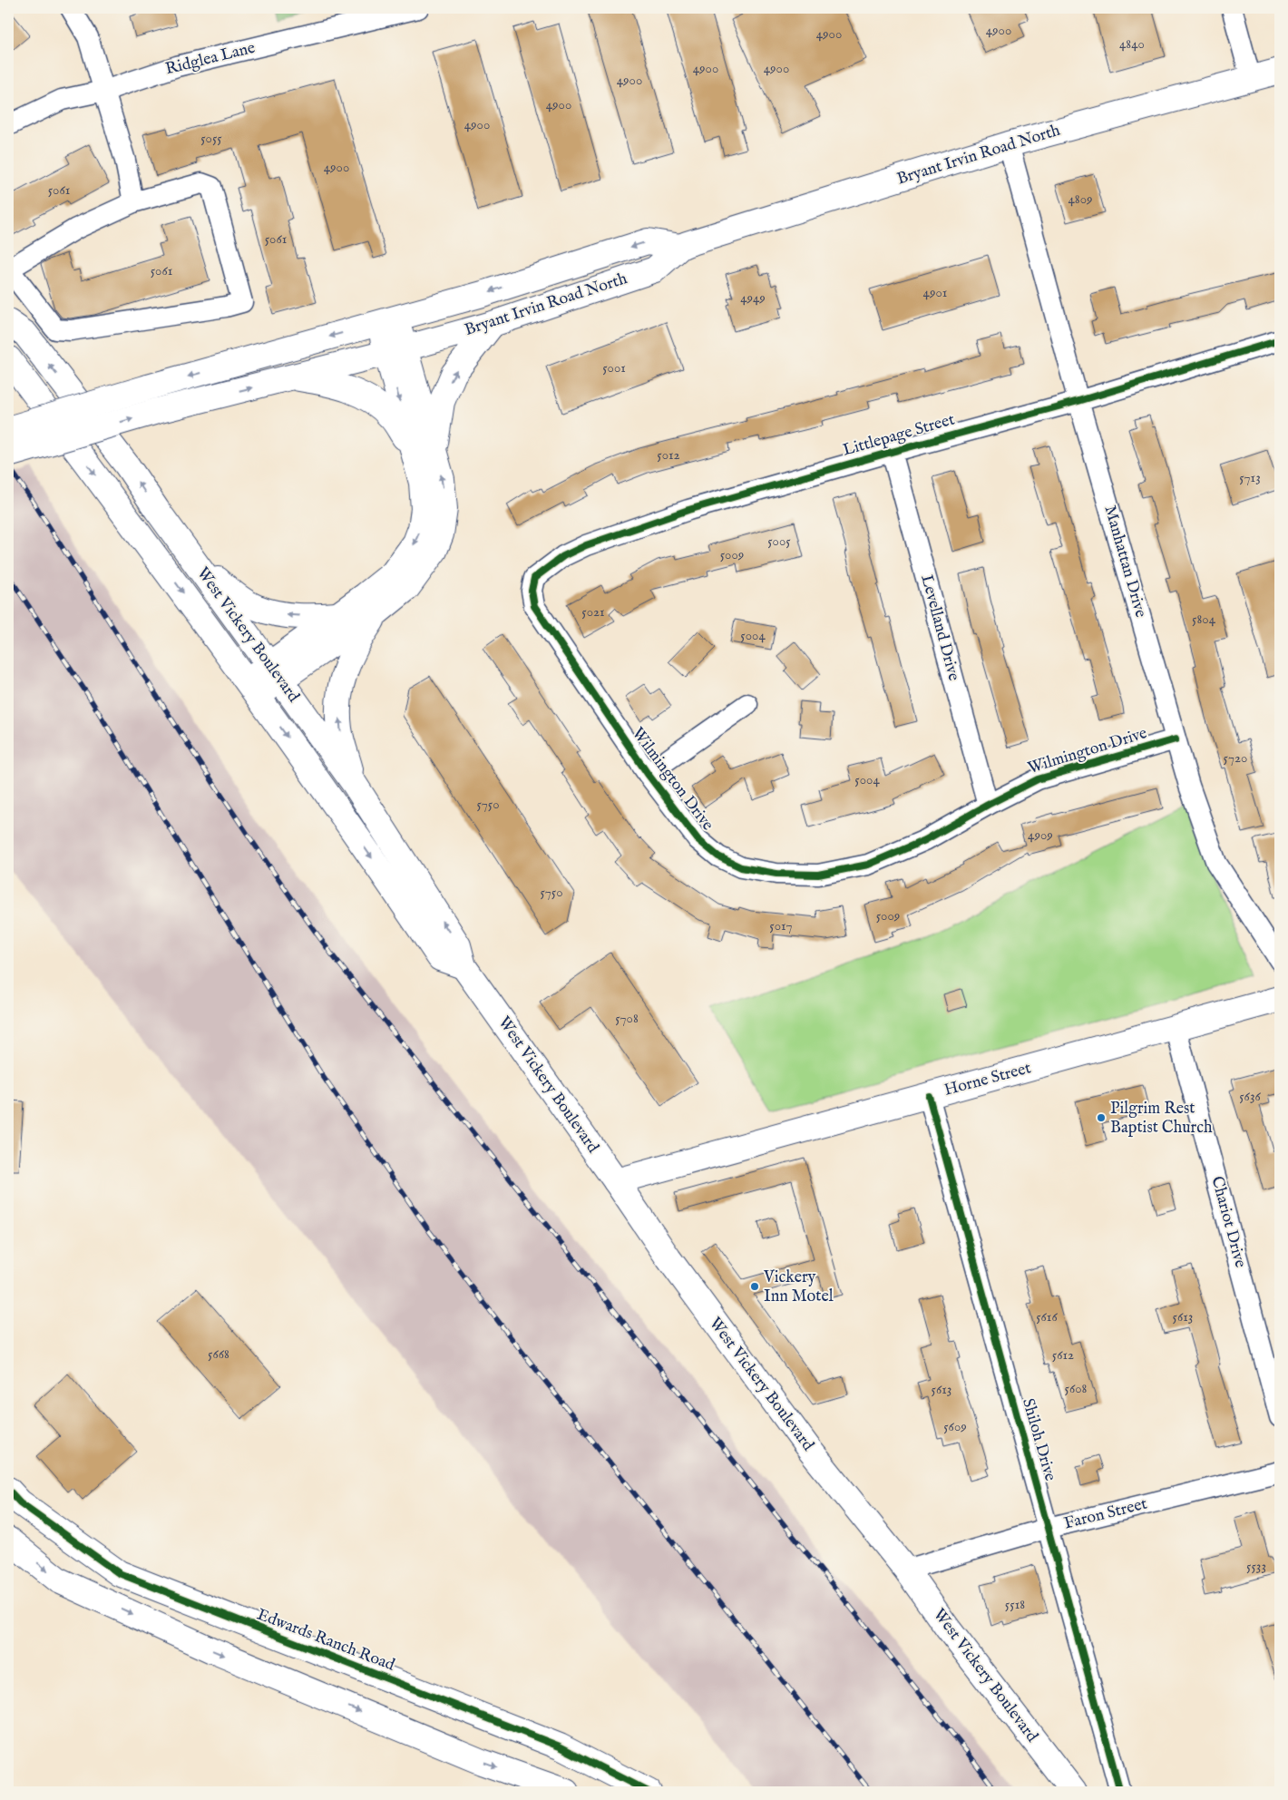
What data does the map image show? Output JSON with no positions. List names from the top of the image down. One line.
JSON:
{"streets":{"main road":["Bryant Irvin Road North","West Vickery Boulevard","Horne Street","Edwards Ranch Road"],"street":["Ridglea Lane","Littlepage Street","Manhattan Drive","Levelland Drive","Wilmington Drive","Chariot Drive","Shiloh Drive","Faron Street"]},"crossings":[["Bryant Irvin Road North","Manhattan Drive"],["Littlepage Street","Manhattan Drive"],["Littlepage Street","Levelland Drive"],["Littlepage Street","Wilmington Drive"],["Manhattan Drive","Wilmington Drive"],["Levelland Drive","Wilmington Drive"],["West Vickery Boulevard","Horne Street"],["West Vickery Boulevard","Faron Street"],["Horne Street","Chariot Drive"],["Horne Street","Shiloh Drive"],["Shiloh Drive","Faron Street"]],"places":["Pilgrim Rest Baptist Church","Vickery Inn Motel"],"house_numbers":["4900","4900","4840","4900","4900","4900","4900","4900","5055","4900","5061","4809","5061","5061","4901","4949","5001","5012","5713","5005","5009","5021","5804","5004","5720","5004","5750","4909","5750","5009","5017","5708","5636","5616","5613","5668","5612","5608","5613","5609","5533","5518"]}
